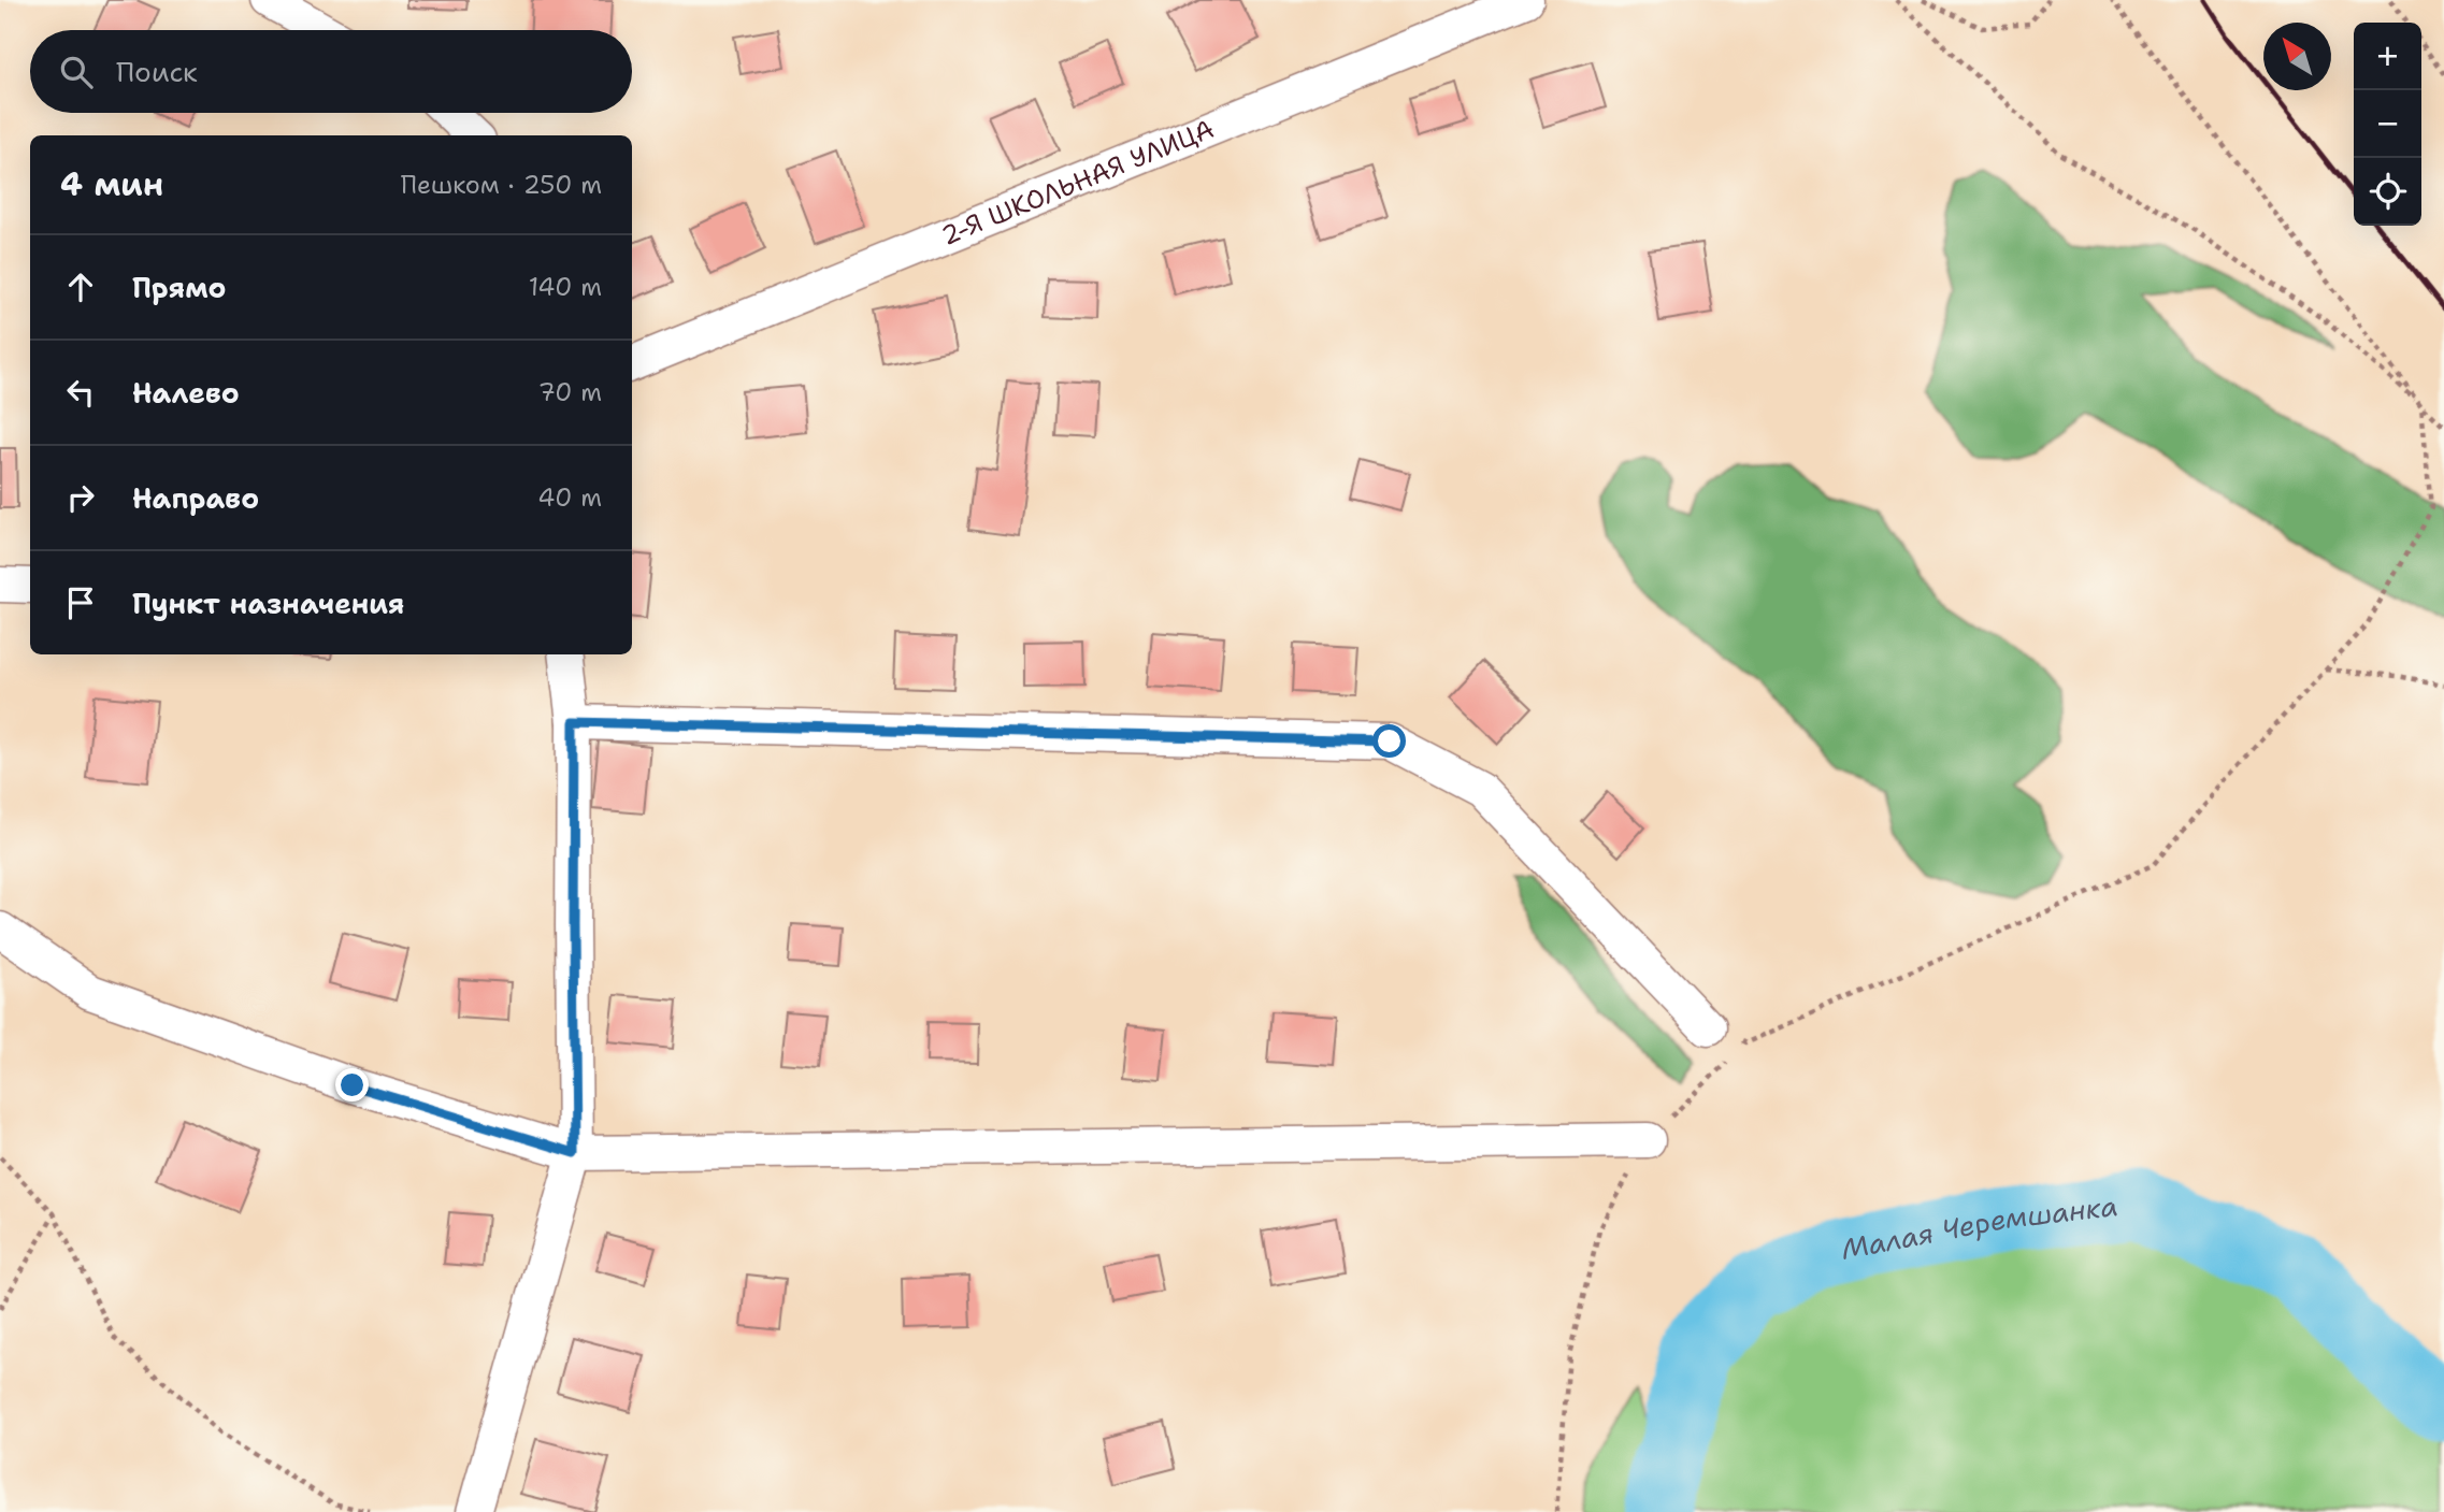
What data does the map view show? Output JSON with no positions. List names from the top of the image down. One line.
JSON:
{"streets":{"street":["2-Я ШКОЛЬНАЯ УЛИЦА"]},"water":["Малая Черемшанка"],"north":"top left","page":{"map_buttons":["+","−"],"search":"Поиск","heading":["4 мин","Пешком · 250 m"],"list":[["Прямо","140 m"],["Налево","70 m"],["Направо","40 m"],"Пункт назначения"]}}
